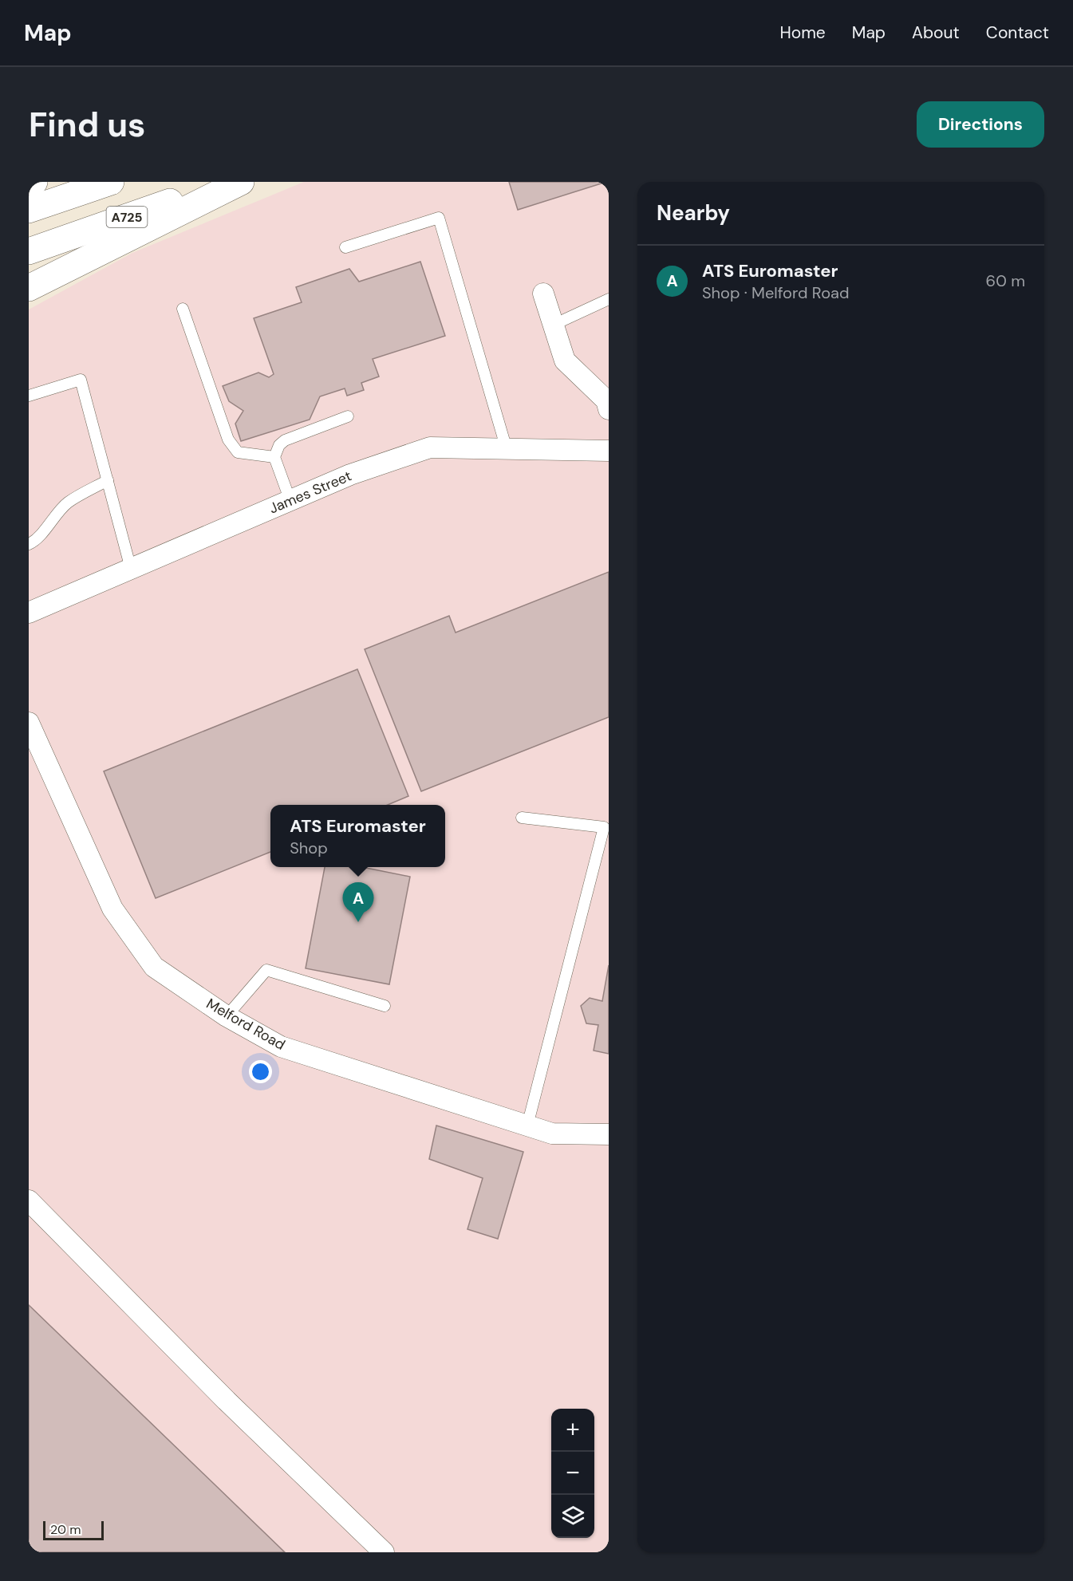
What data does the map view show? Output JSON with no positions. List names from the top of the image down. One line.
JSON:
{"streets":{"highway":["A725"],"street":["James Street","Melford Road"]},"scale_bar":"20 m","page":{"header":"Map","nav":["Home","Map","About","Contact"],"buttons":"Directions","title":"Find us","heading":"Nearby","list":[{"mark":"A","name":"ATS Euromaster","note":"Shop · Melford Road","value":"60 m"}],"popup":["ATS Euromaster","Shop"],"pins":"A","map_buttons":["+","−"],"scale":"20 m"}}
